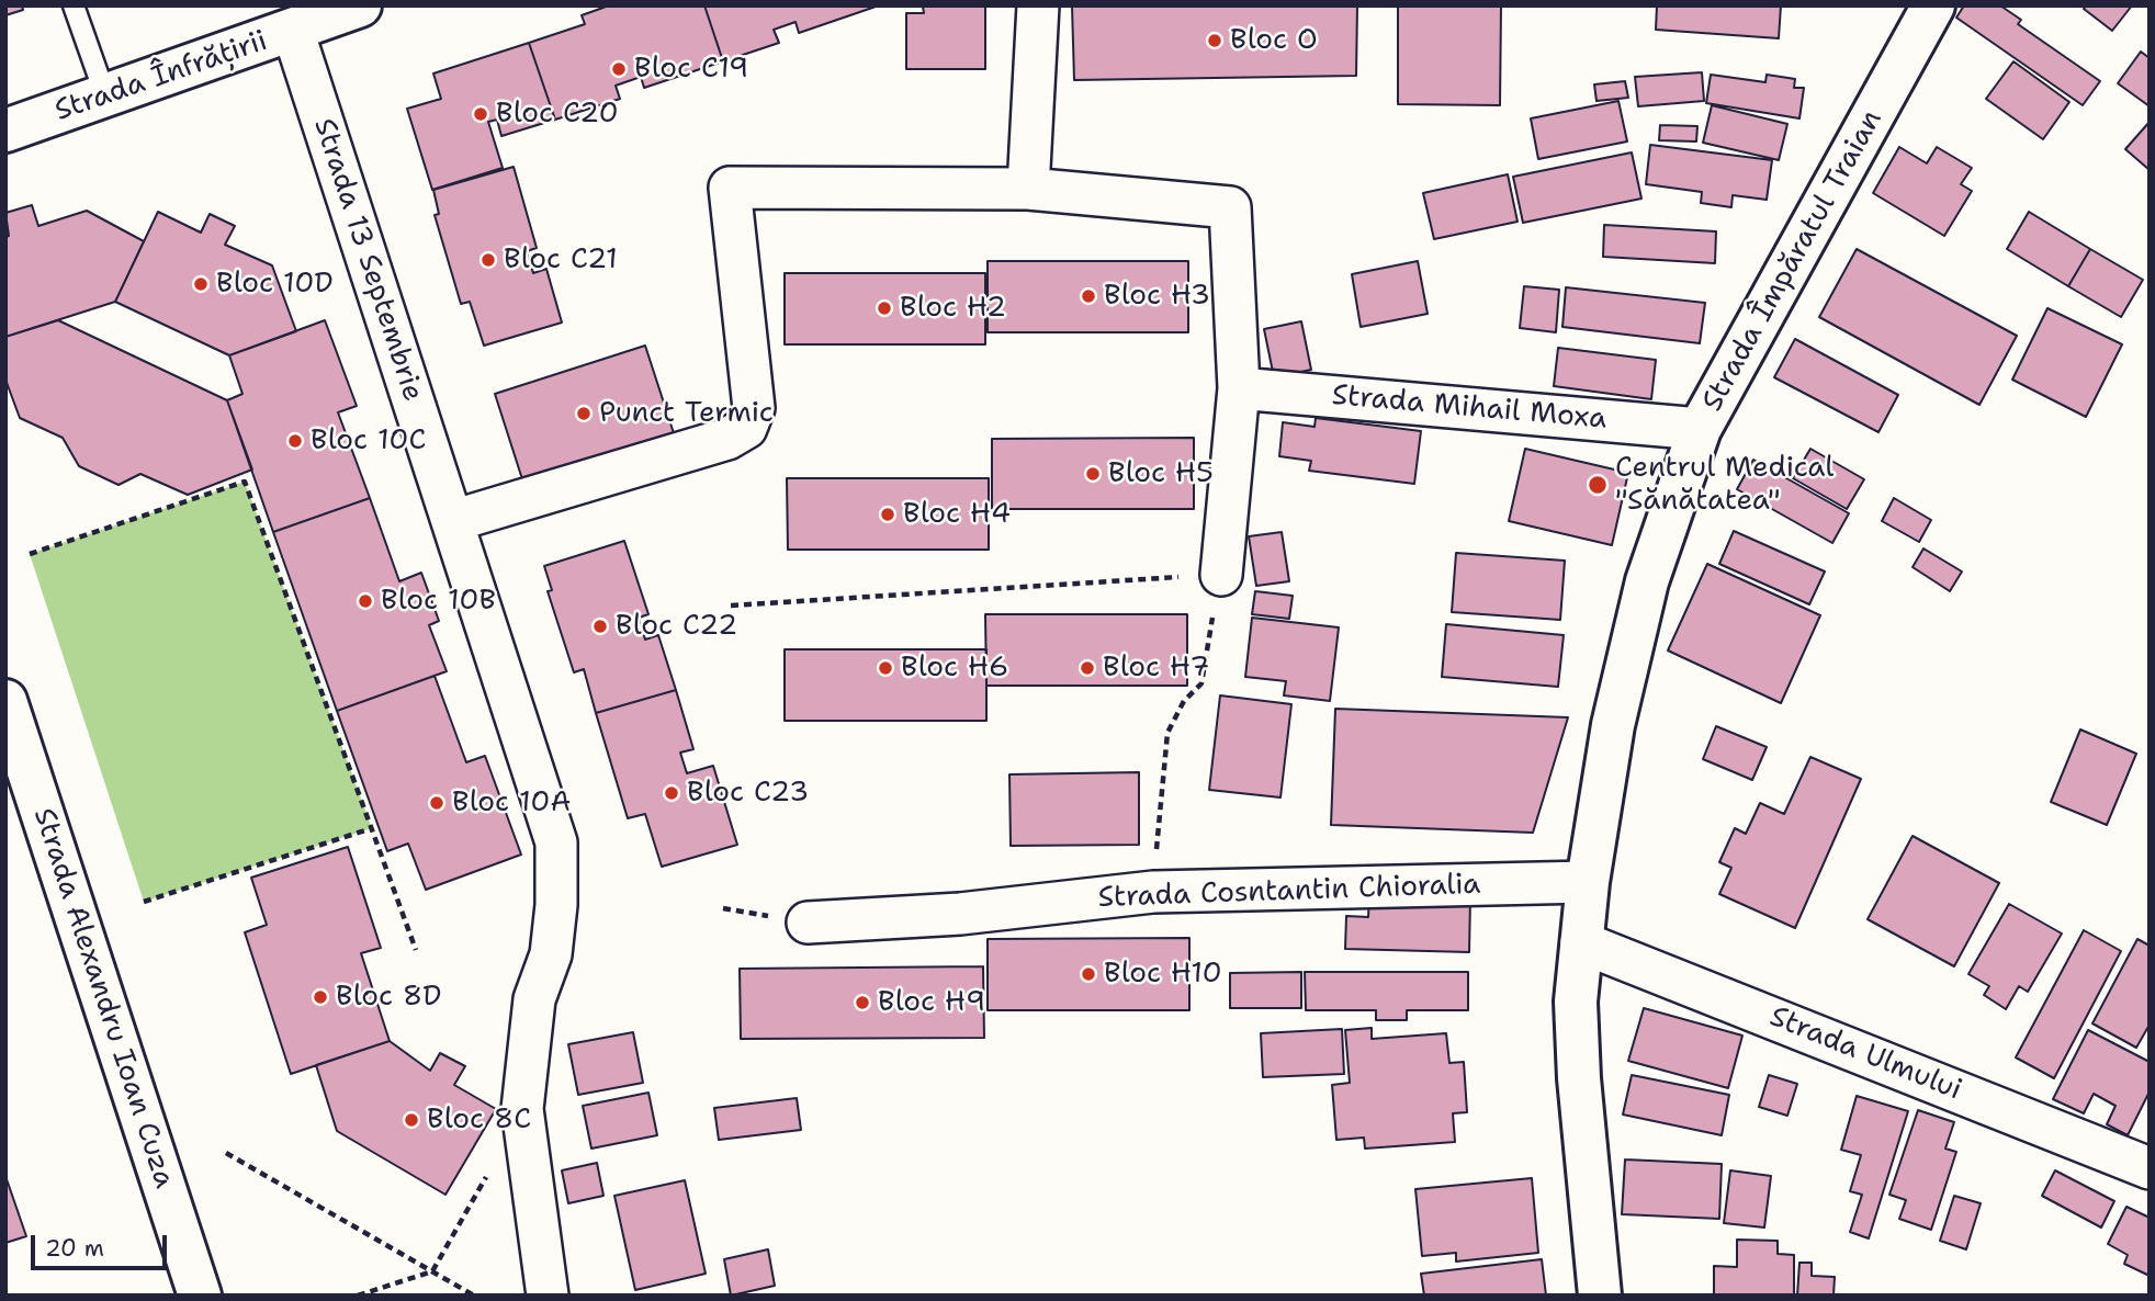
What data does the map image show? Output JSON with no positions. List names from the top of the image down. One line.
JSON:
{"streets":{"street":["Strada Înfrățirii","Strada 13 Septembrie","Strada Împăratul Traian","Strada Mihail Moxa","Strada Cosntantin Chioralia","Strada Alexandru Ioan Cuza","Strada Ulmului"]},"crossings":[["Strada Înfrățirii","Strada 13 Septembrie"],["Strada Împăratul Traian","Strada Mihail Moxa"],["Strada Împăratul Traian","Strada Cosntantin Chioralia"],["Strada Împăratul Traian","Strada Ulmului"]],"places":["Bloc O","Bloc C19","Bloc C20","Bloc C21","Bloc 10D","Bloc H3","Bloc H2","Punct Termic","Bloc 10C","Bloc H5","Centrul Medical \"Sănătatea\"","Bloc H4","Bloc 10B","Bloc C22","Bloc H6","Bloc H7","Bloc C23","Bloc 10A","Bloc H10","Bloc 8D","Bloc H9","Bloc 8C"],"scale_bar":"20 m"}
